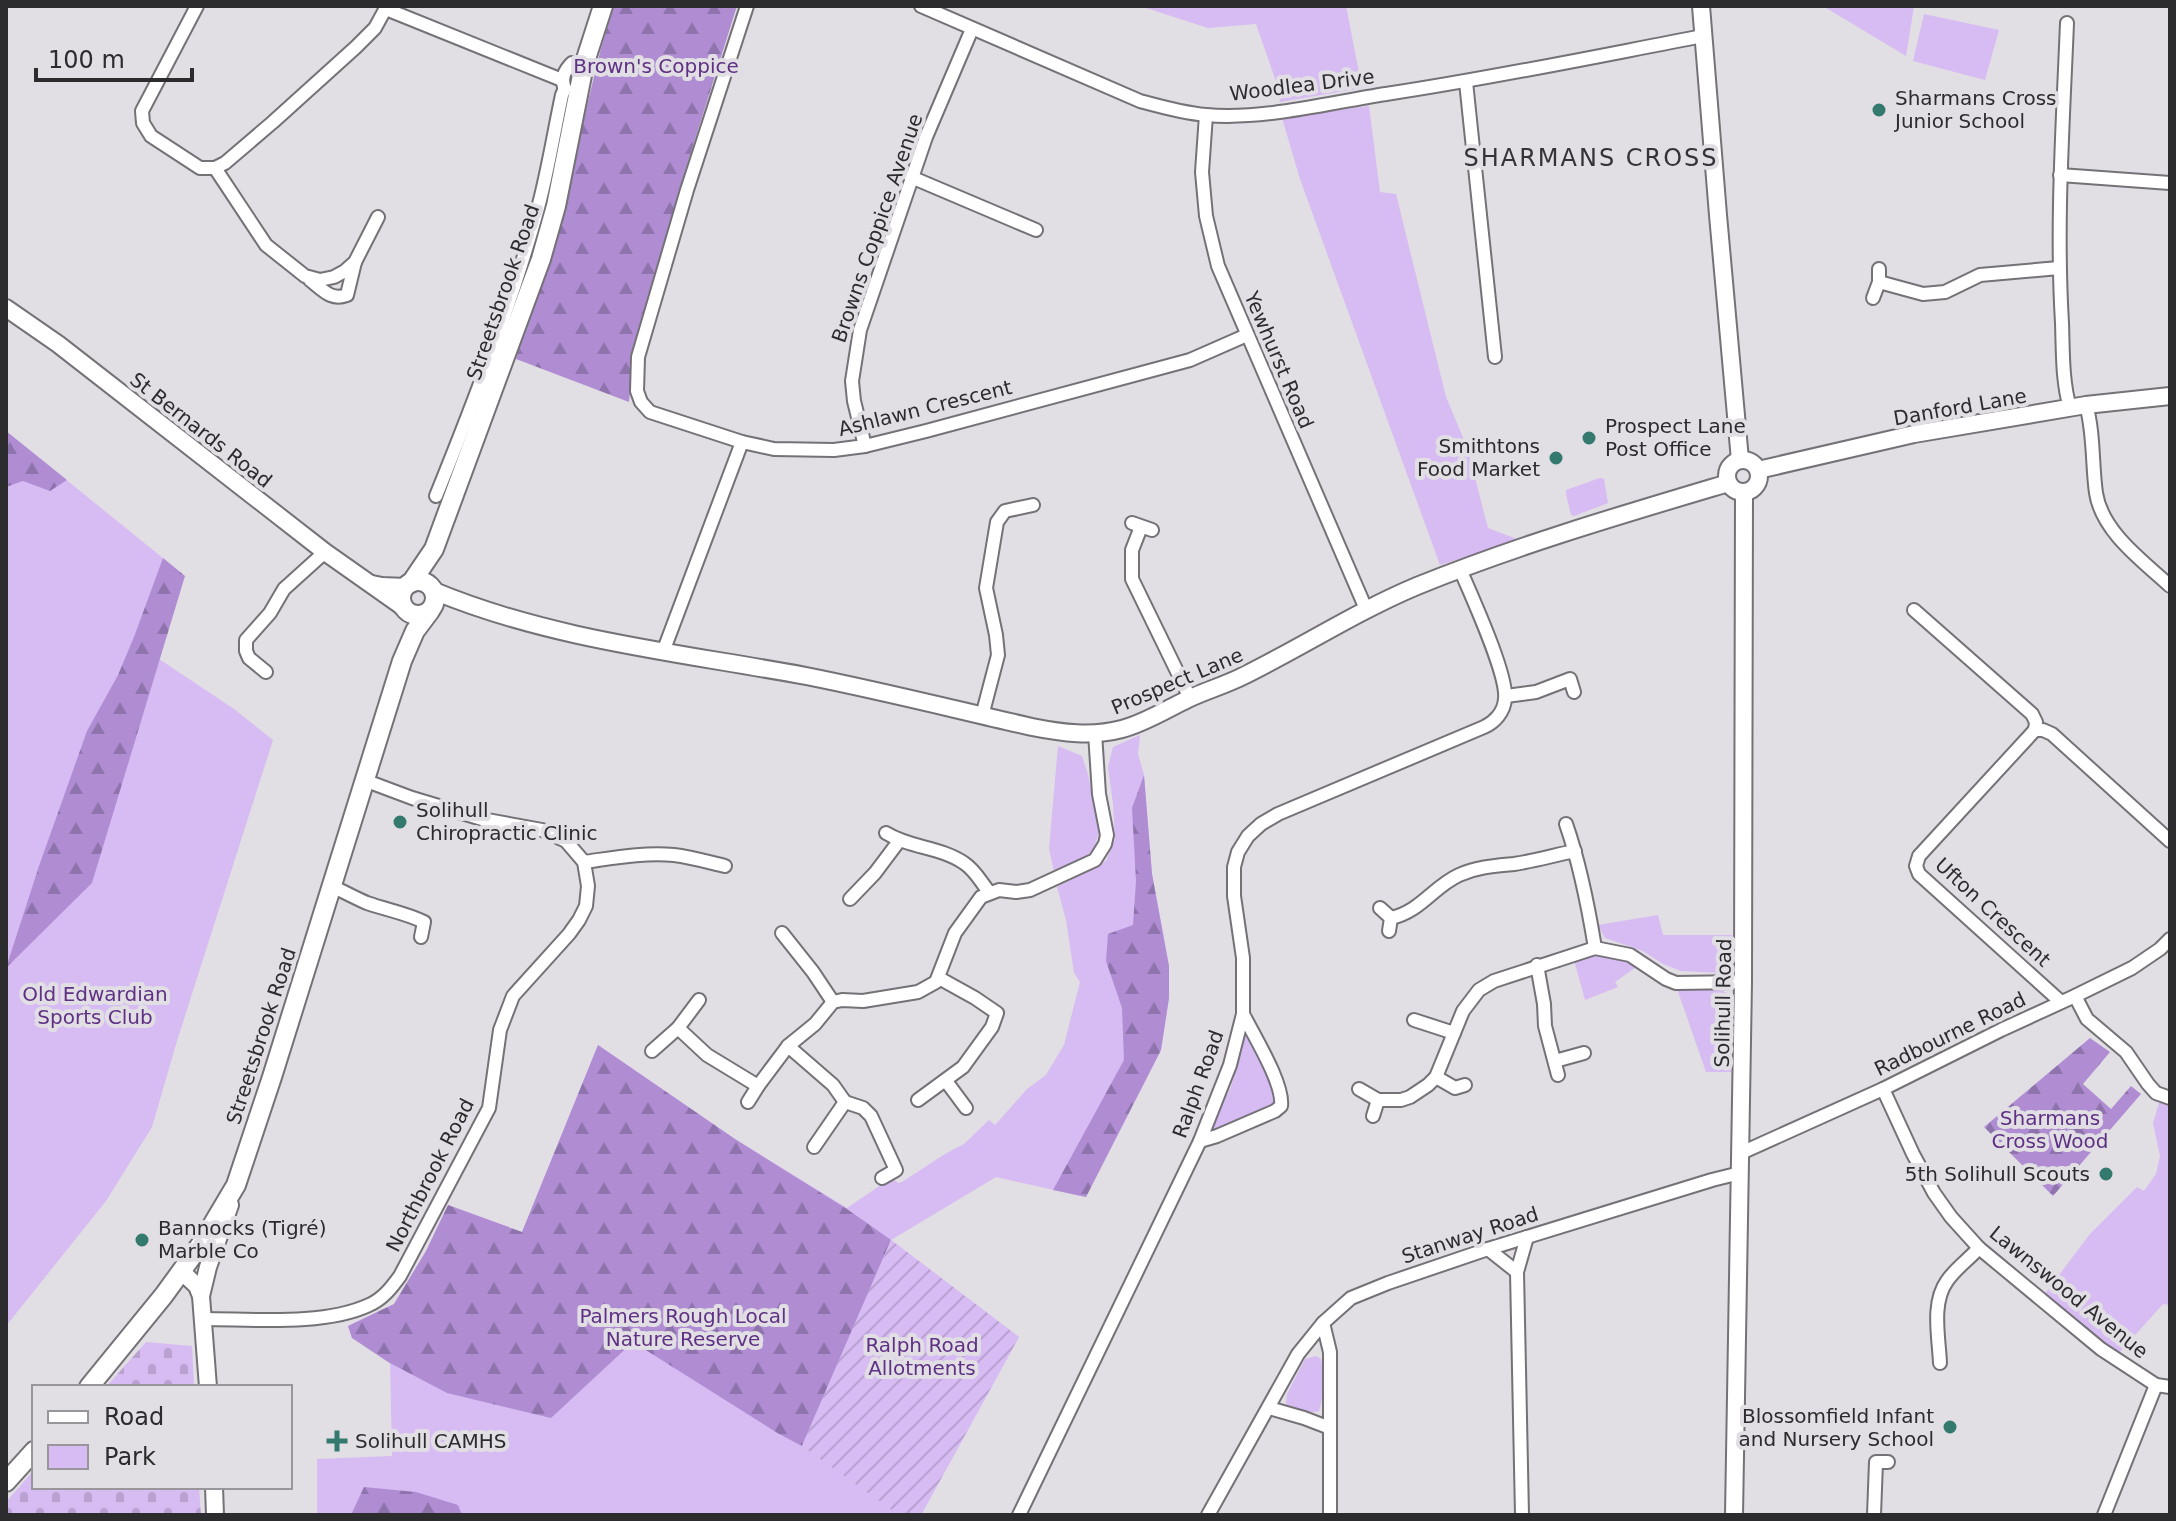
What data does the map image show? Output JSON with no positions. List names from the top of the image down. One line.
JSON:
{"streets":{"main road":["Streetsbrook Road"],"street":["Woodlea Drive","Browns Coppice Avenue","Yewhurst Road","Danford Lane","Ashlawn Crescent","St Bernards Road","Prospect Lane","Ufton Crescent","Solihull Road","Radbourne Road","Ralph Road","Northbrook Road","Stanway Road","Lawnswood Avenue"]},"crossings":[["Woodlea Drive","Browns Coppice Avenue"],["Woodlea Drive","Yewhurst Road"],["Browns Coppice Avenue","Ashlawn Crescent"],["Streetsbrook Road","St Bernards Road"],["Streetsbrook Road","Prospect Lane"],["Yewhurst Road","Ashlawn Crescent"],["Yewhurst Road","Prospect Lane"],["Danford Lane","Prospect Lane"],["Danford Lane","Solihull Road"],["St Bernards Road","Prospect Lane"],["Prospect Lane","Solihull Road"],["Ufton Crescent","Radbourne Road"],["Solihull Road","Radbourne Road"],["Solihull Road","Stanway Road"],["Radbourne Road","Lawnswood Avenue"]],"districts":["SHARMANS CROSS"],"parks":["Brown's Coppice","Old Edwardian Sports Club","Sharmans Cross Wood","Palmers Rough Local Nature Reserve","Ralph Road Allotments"],"places":{"other":["Sharmans Cross Junior School","Prospect Lane Post Office","Smithtons Food Market","Solihull Chiropractic Clinic","5th Solihull Scouts","Bannocks (Tigré) Marble Co","Blossomfield Infant and Nursery School"],"health":["Solihull CAMHS"]},"legend":["Road","Park"],"scale_bar":"100 m"}
